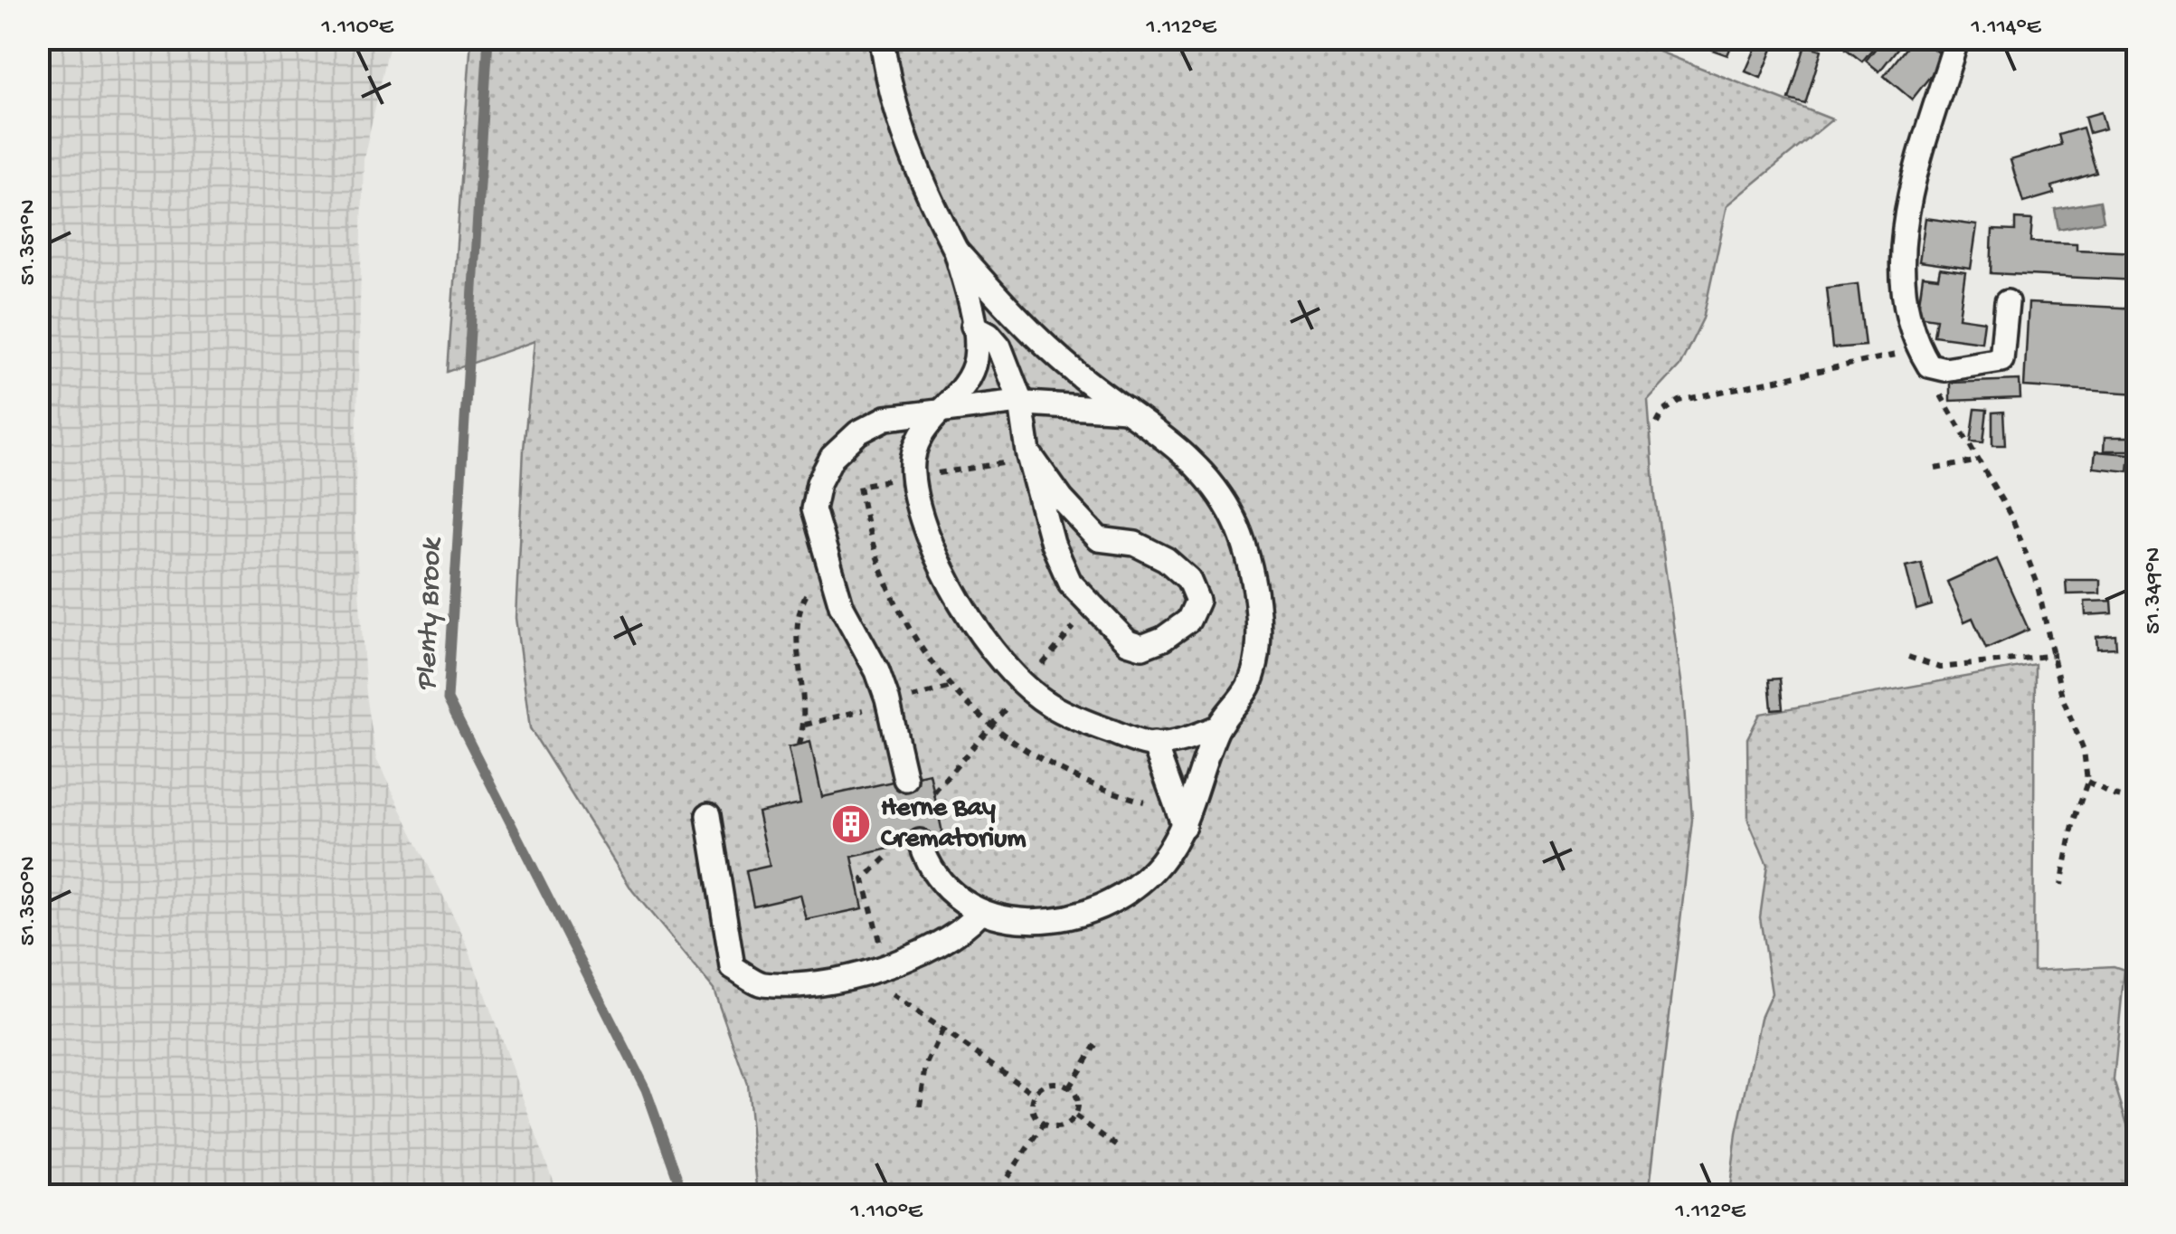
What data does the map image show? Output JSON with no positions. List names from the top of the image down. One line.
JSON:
{"water":["Plenty Brook"],"places":{"building":["Herne Bay Crematorium"]},"coordinates":["1.110°E","1.112°E","1.114°E","51.351°N","51.349°N","51.350°N"]}
